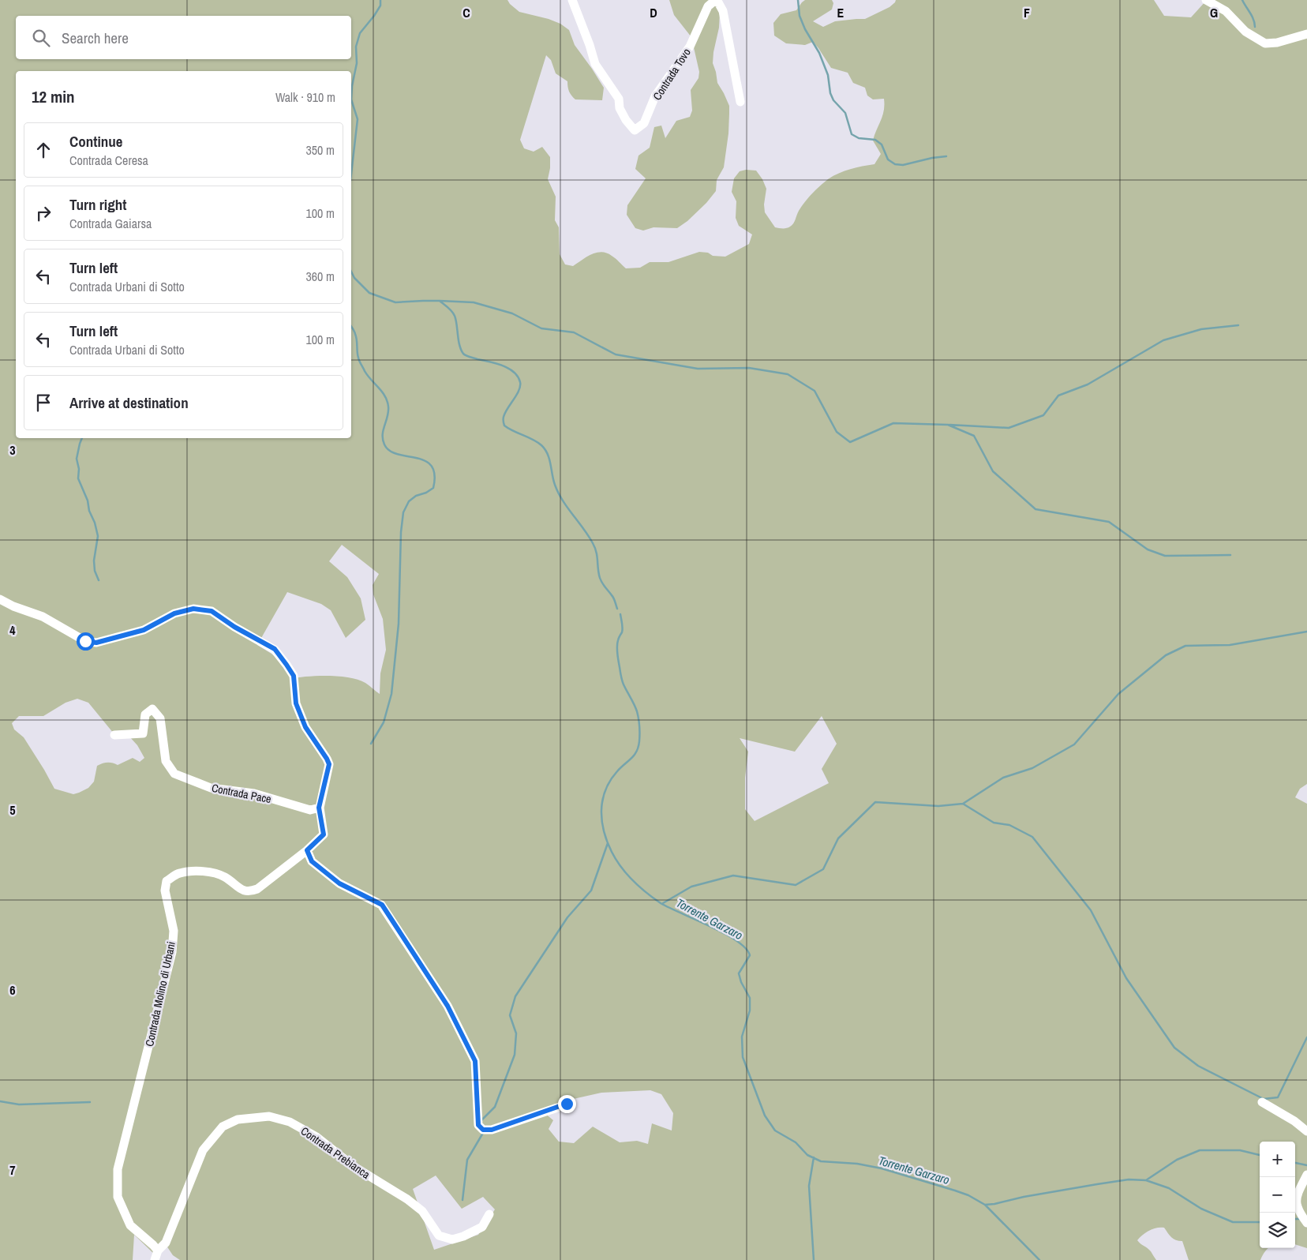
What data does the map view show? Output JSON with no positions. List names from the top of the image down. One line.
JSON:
{"streets":{"street":["Contrada Tovo","Contrada Pace","Contrada Molino di Urbani","Contrada Prebianca"]},"crossings":[["Contrada Molino di Urbani","Contrada Prebianca"]],"water":["Torrente Garzaro"],"page":{"search":"Search here","heading":["12 min","Walk · 910 m"],"list":[["Continue","Contrada Ceresa","350 m"],["Turn right","Contrada Gaiarsa","100 m"],["Turn left","Contrada Urbani di Sotto","360 m"],["Turn left","Contrada Urbani di Sotto","100 m"],"Arrive at destination"],"map_buttons":["+","−"]},"grid":{"columns":["C","D","E","F","G"],"rows":["3","4","5","6","7"]}}
